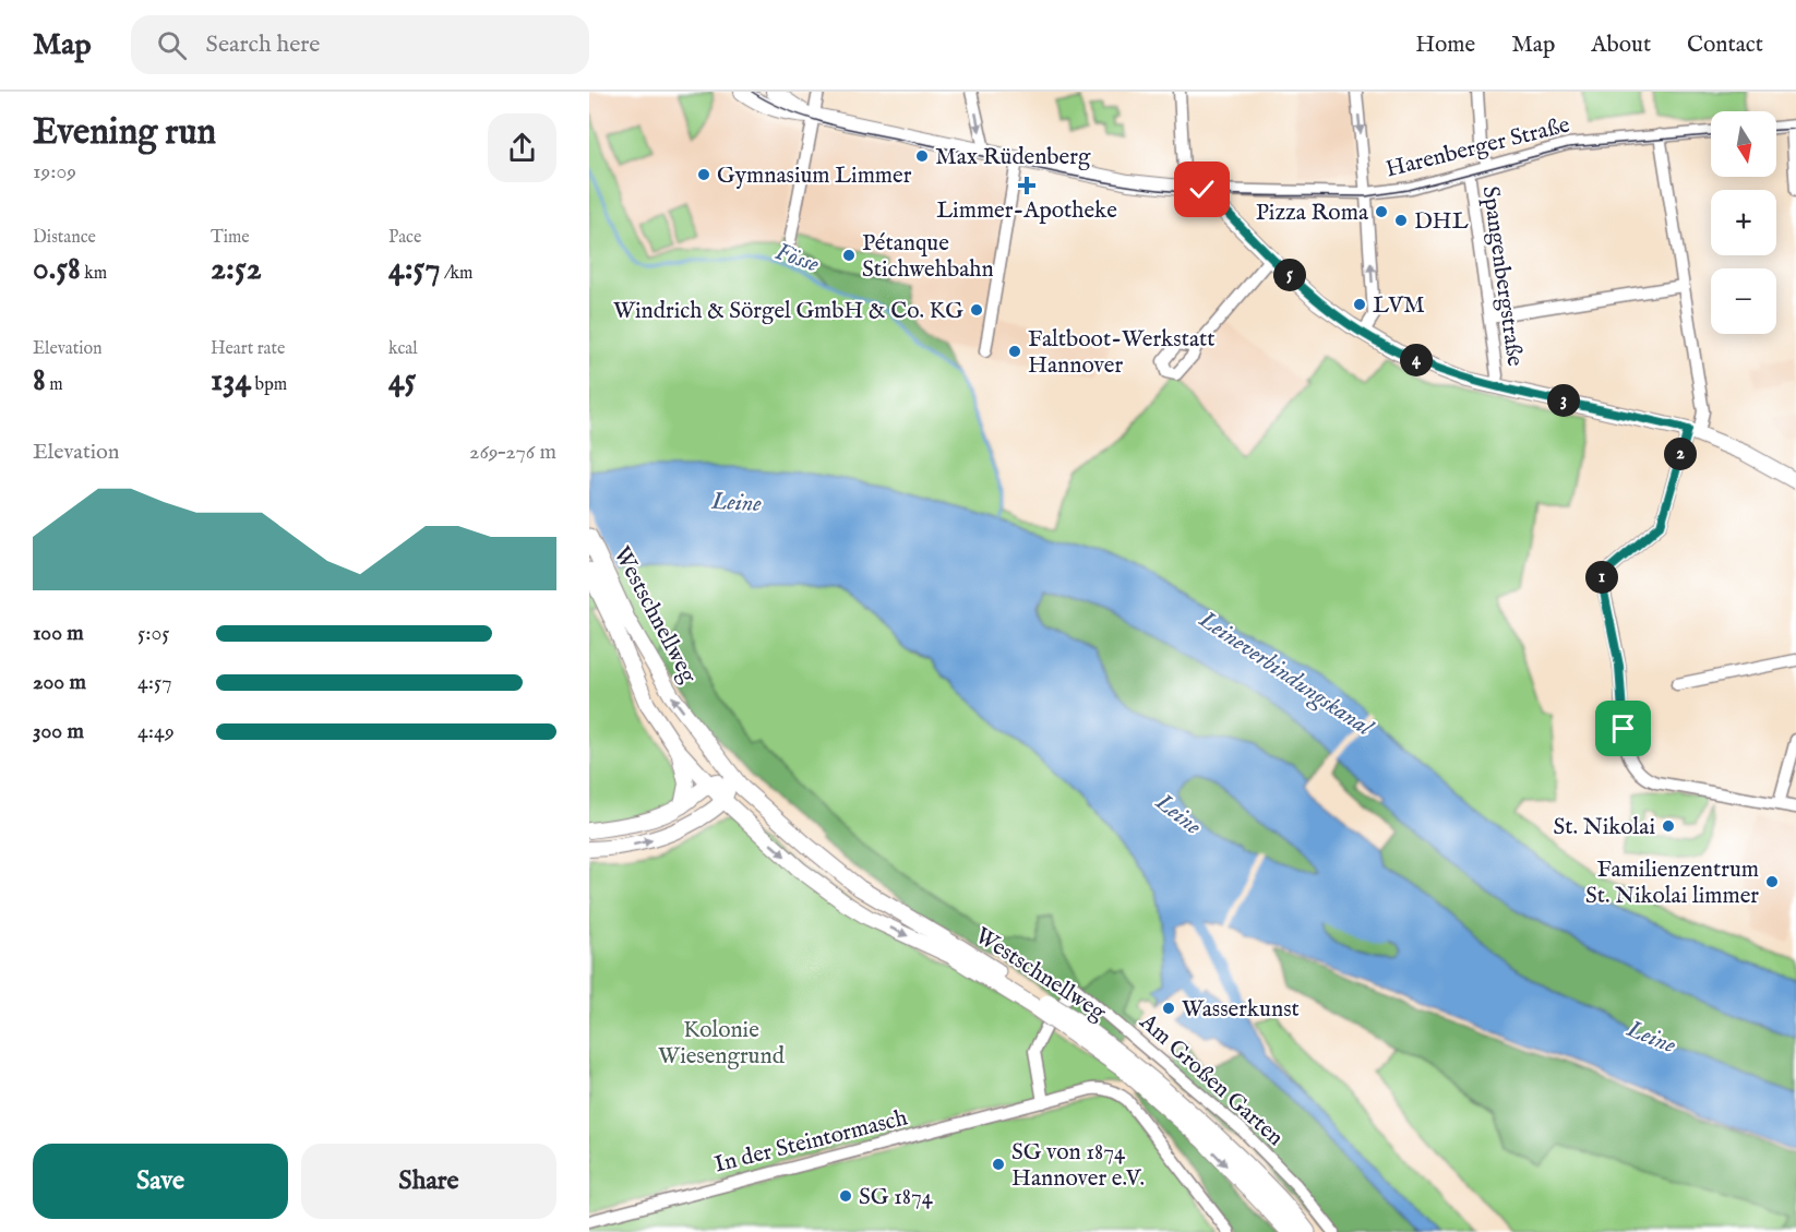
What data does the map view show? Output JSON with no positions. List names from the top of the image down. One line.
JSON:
{"streets":{"highway":["Westschnellweg"],"street":["Harenberger Straße","Spangenbergstraße","Am Großen Garten","In der Steintormasch"]},"crossings":[["Harenberger Straße","Spangenbergstraße"],["Am Großen Garten","In der Steintormasch"]],"water":["Fösse","Leine","Leineverbindungskanal"],"parks":["Kolonie Wiesengrund"],"places":{"other":["Max Rüdenberg","Gymnasium Limmer","Pizza Roma","DHL","Pétanque Stichwehbahn","LVM","Windrich & Sörgel GmbH & Co. KG","Faltboot-Werkstatt Hannover","St. Nikolai","Familienzentrum St. Nikolai limmer","Wasserkunst","SG von 1874 Hannover e.V.","SG 1874"],"health":["Limmer-Apotheke"]},"north":"bottom","page":{"header":"Map","search":"Search here","nav":["Home","Map","About","Contact"],"heading":["Evening run","19:09"],"map_buttons":["+","−"],"stats":[["Distance","0.58 km"],["Time","2:52"],["Pace","4:57 /km"],["Elevation","8 m"],["Heart rate","134 bpm"],["kcal","45"]],"pins":["5","4","3","2","1"],"chart":["Elevation","269–276 m"],"list":[{"name":"100 m","note":"5:05"},{"name":"200 m","note":"4:57"},{"name":"300 m","note":"4:49"}],"buttons":["Save","Share"]}}
